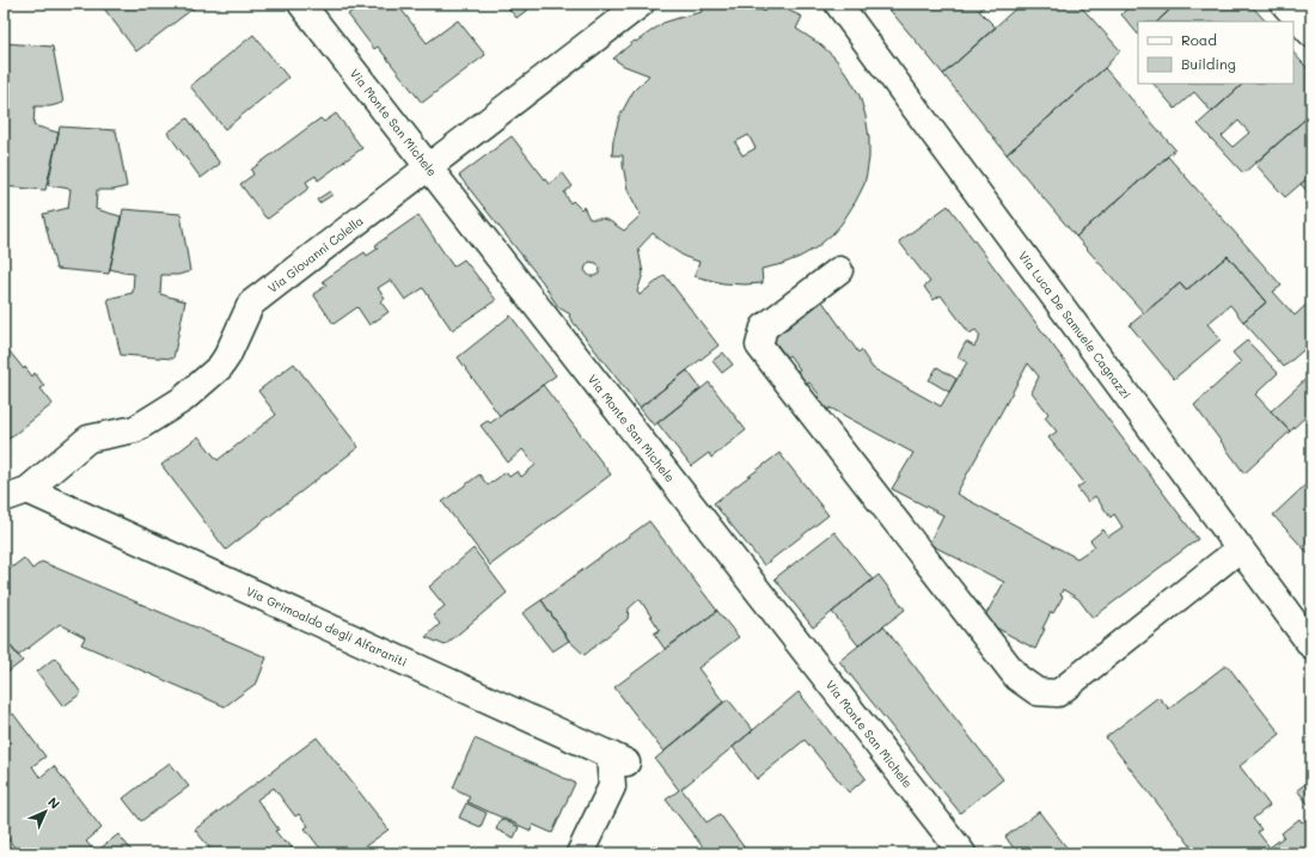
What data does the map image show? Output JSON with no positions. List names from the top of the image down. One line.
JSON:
{"streets":{"street":["Via Monte San Michele","Via Giovanni Colella","Via Luca De Samuele Cagnazzi","Via Grimoaldo degli Alfaraniti"]},"crossings":[["Via Monte San Michele","Via Giovanni Colella"],["Via Giovanni Colella","Via Grimoaldo degli Alfaraniti"]],"legend":["Road","Building"],"north":"top right"}
